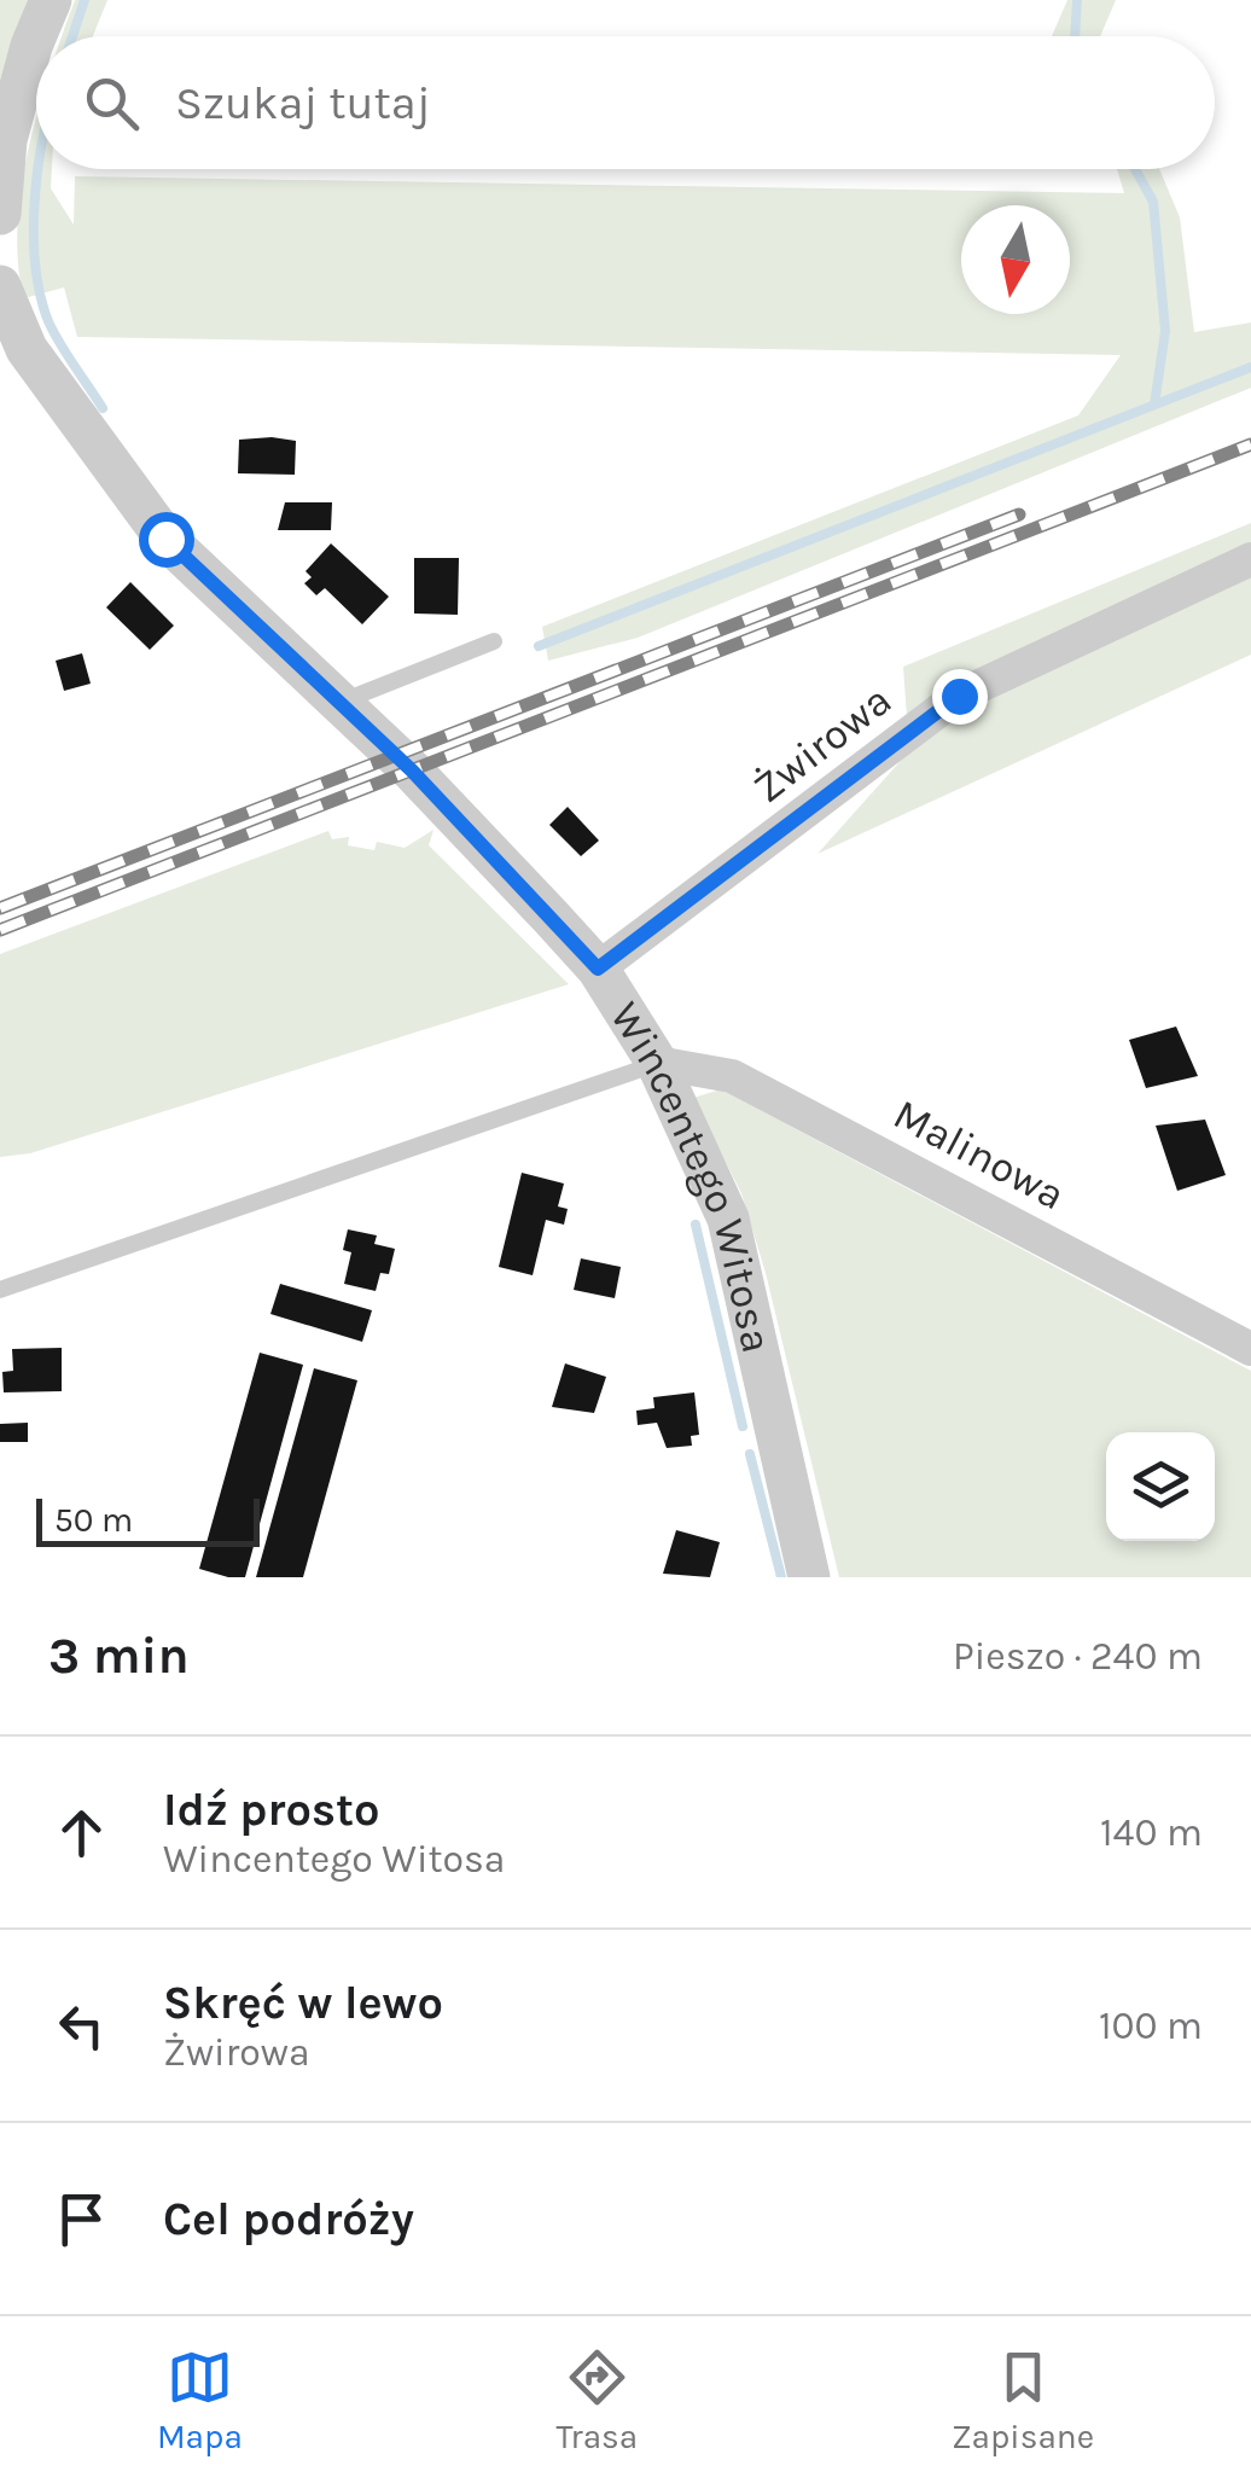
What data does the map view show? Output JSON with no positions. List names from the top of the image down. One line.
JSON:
{"streets":{"street":["Żwirowa","Malinowa","Wincentego Witosa"]},"crossings":[["Żwirowa","Wincentego Witosa"],["Malinowa","Wincentego Witosa"]],"scale_bar":"50 m","north":"bottom","page":{"search":"Szukaj tutaj","scale":"50 m","heading":["3 min","Pieszo · 240 m"],"list":[["Idź prosto","Wincentego Witosa","140 m"],["Skręć w lewo","Żwirowa","100 m"],"Cel podróży"],"nav":["Mapa","Trasa","Zapisane"]}}
